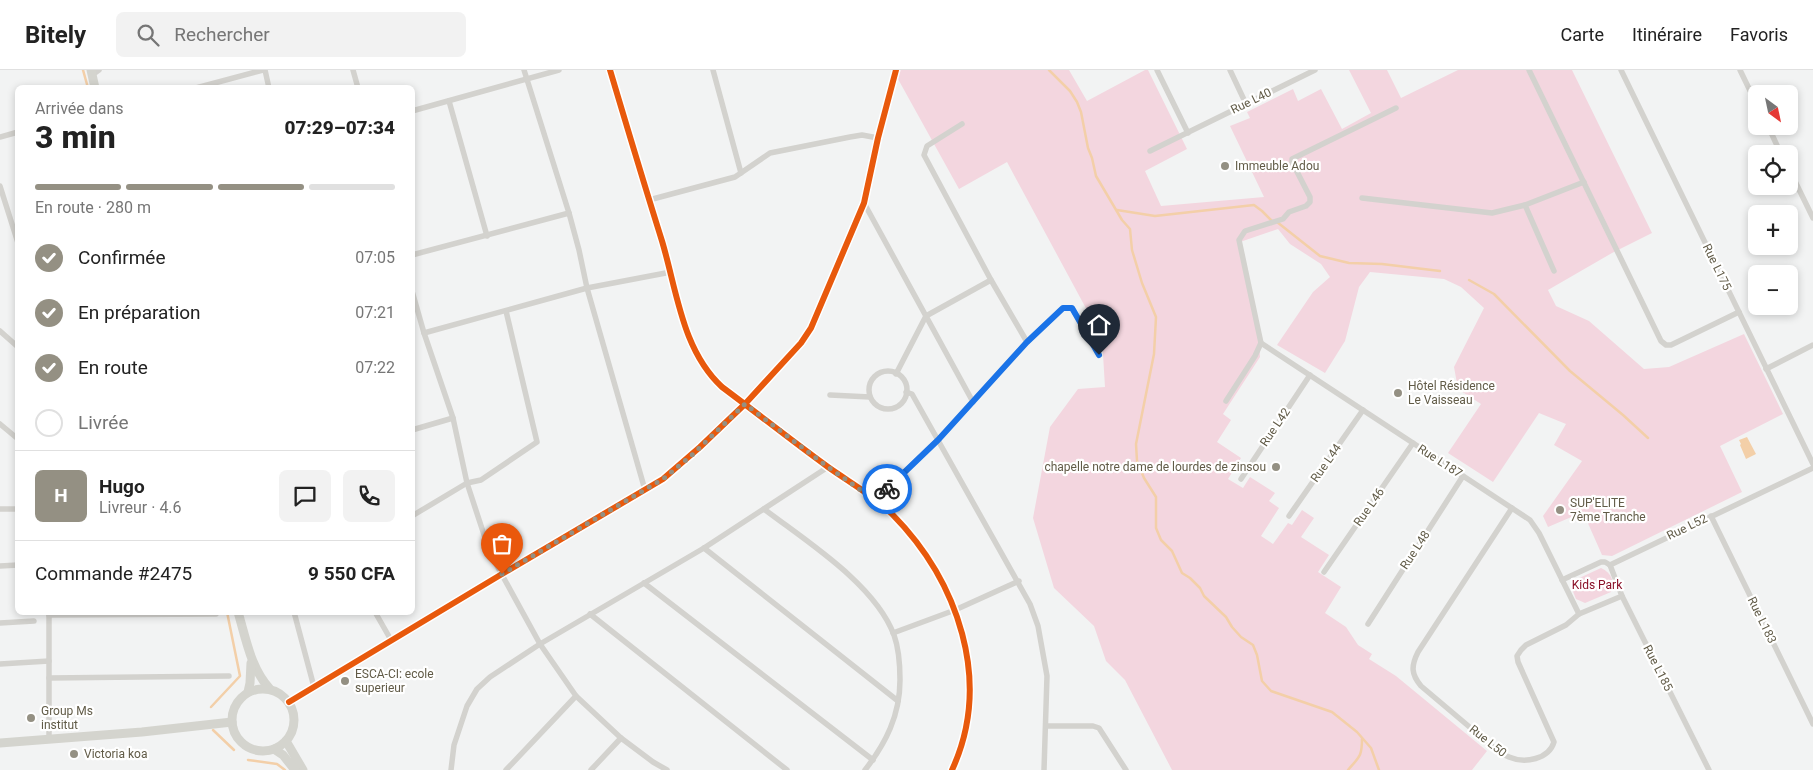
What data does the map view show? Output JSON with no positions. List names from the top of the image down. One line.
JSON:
{"streets":{"street":["Rue L40","Rue L175","Rue L42","Rue L187","Rue L44","Rue L46","Rue L52","Rue L48","Rue L183","Rue L185","Rue L50"]},"crossings":[["Rue L175","Rue L52"],["Rue L42","Rue L187"],["Rue L187","Rue L44"],["Rue L187","Rue L46"],["Rue L187","Rue L52"],["Rue L187","Rue L48"],["Rue L187","Rue L50"],["Rue L52","Rue L183"],["Rue L52","Rue L185"],["Rue L185","Rue L50"]],"parks":["Kids Park"],"places":["Immeuble Adou","Hôtel Résidence Le Vaisseau","chapelle notre dame de lourdes de zinsou","SUP'ELITE 7ème Tranche","ESCA-CI: ecole superieur","Group Ms institut","Victoria koa"],"north":"bottom right","page":{"header":"Bitely","search":"Rechercher","nav":["Carte","Itinéraire","Favoris"],"map_buttons":["+","−"],"heading":["3 min","Arrivée dans","07:29–07:34"],"panel":["Hugo","Livreur · 4.6","Commande #2475","9 550 CFA"],"bar":"En route · 280 m","list":[["Confirmée","07:05"],["En préparation","07:21"],["En route","07:22"],"Livrée"],"round":"H"}}
